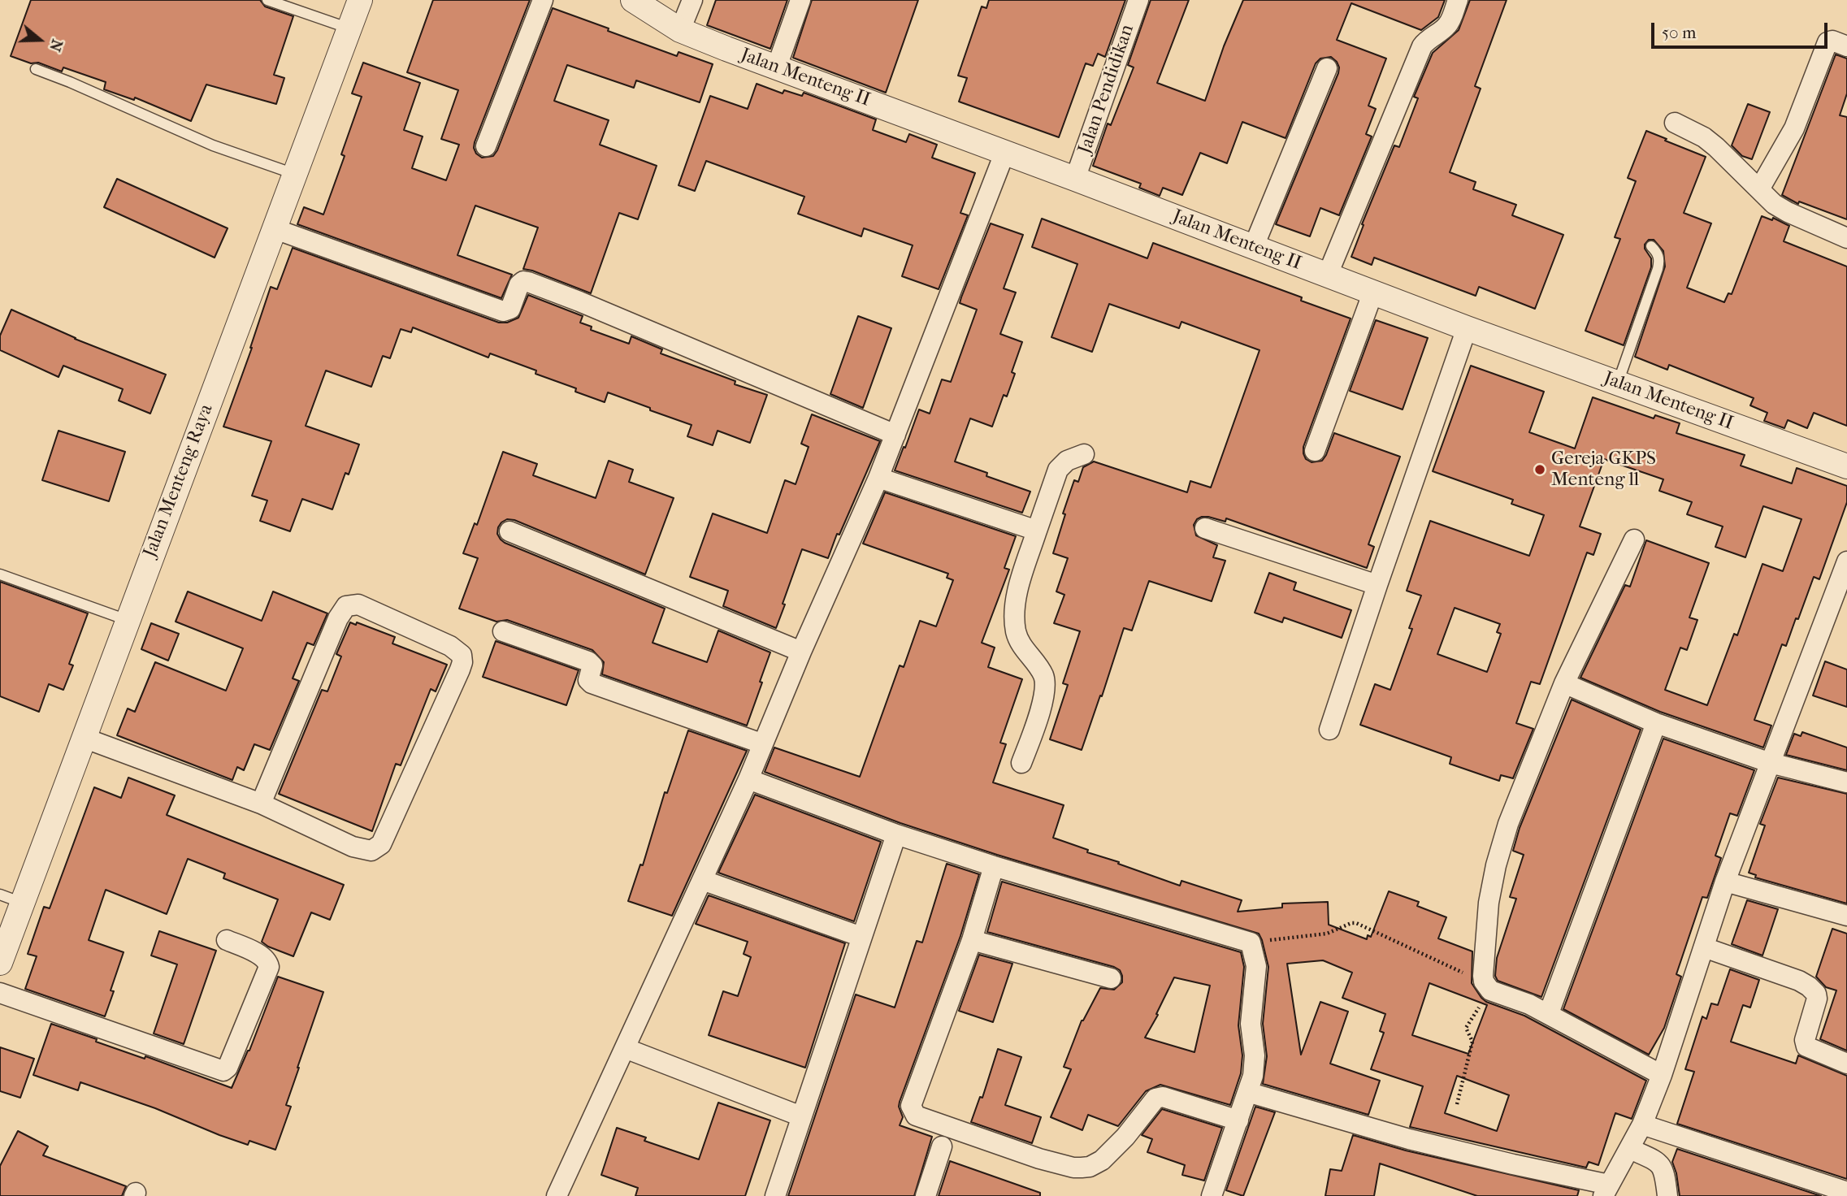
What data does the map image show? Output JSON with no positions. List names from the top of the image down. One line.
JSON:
{"streets":{"street":["Jalan Menteng II","Jalan Pendidikan","Jalan Menteng Raya"]},"crossings":[["Jalan Menteng II","Jalan Pendidikan"]],"places":["Gereja GKPS Menteng ll"],"scale_bar":"50 m","north":"right"}
